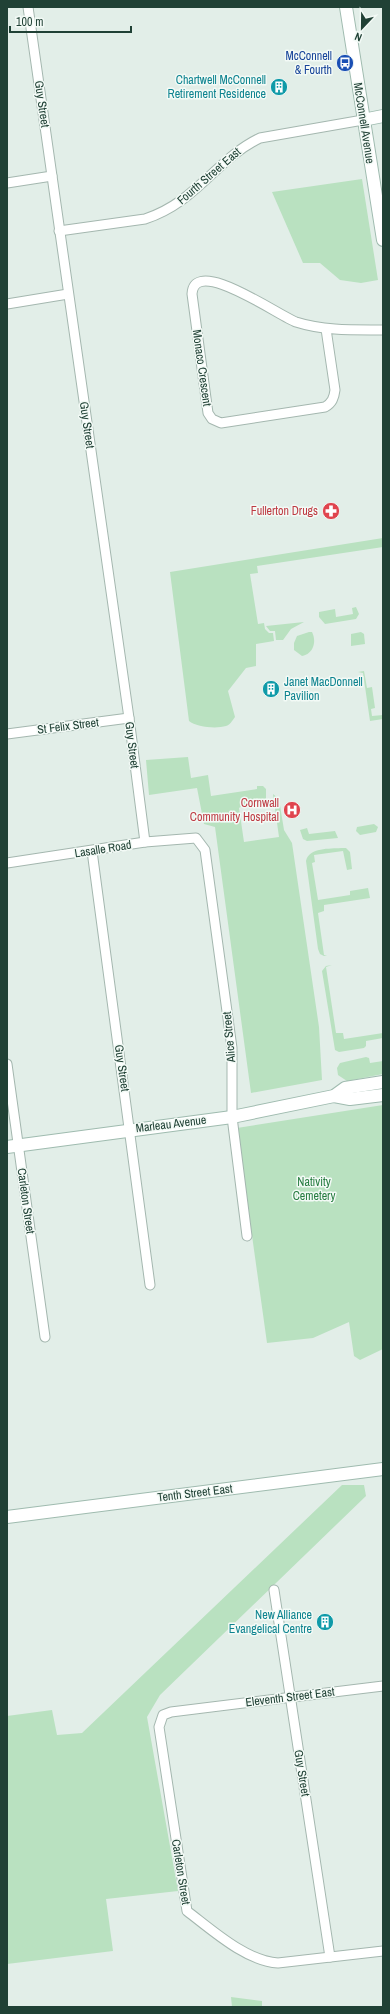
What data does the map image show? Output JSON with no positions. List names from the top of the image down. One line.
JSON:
{"streets":{"main road":["McConnell Avenue","Fourth Street East","Marleau Avenue","Tenth Street East"],"street":["Guy Street","Monaco Crescent","St Felix Street","Lasalle Road","Alice Street","Carleton Street","Eleventh Street East"]},"crossings":[["Guy Street","Fourth Street East"],["Guy Street","St Felix Street"],["Guy Street","Lasalle Road"],["Guy Street","Marleau Avenue"],["Guy Street","Carleton Street"],["Guy Street","Eleventh Street East"],["McConnell Avenue","Fourth Street East"],["Lasalle Road","Alice Street"],["Alice Street","Marleau Avenue"],["Marleau Avenue","Carleton Street"],["Carleton Street","Eleventh Street East"]],"parks":["Nativity Cemetery"],"places":{"bus stop":["McConnell & Fourth"],"building":["Chartwell McConnell Retirement Residence","Janet MacDonnell Pavilion","New Alliance Evangelical Centre"],"pharmacy":["Fullerton Drugs"],"hospital":["Cornwall Community Hospital"]},"scale_bar":"100 m","north":"bottom"}
